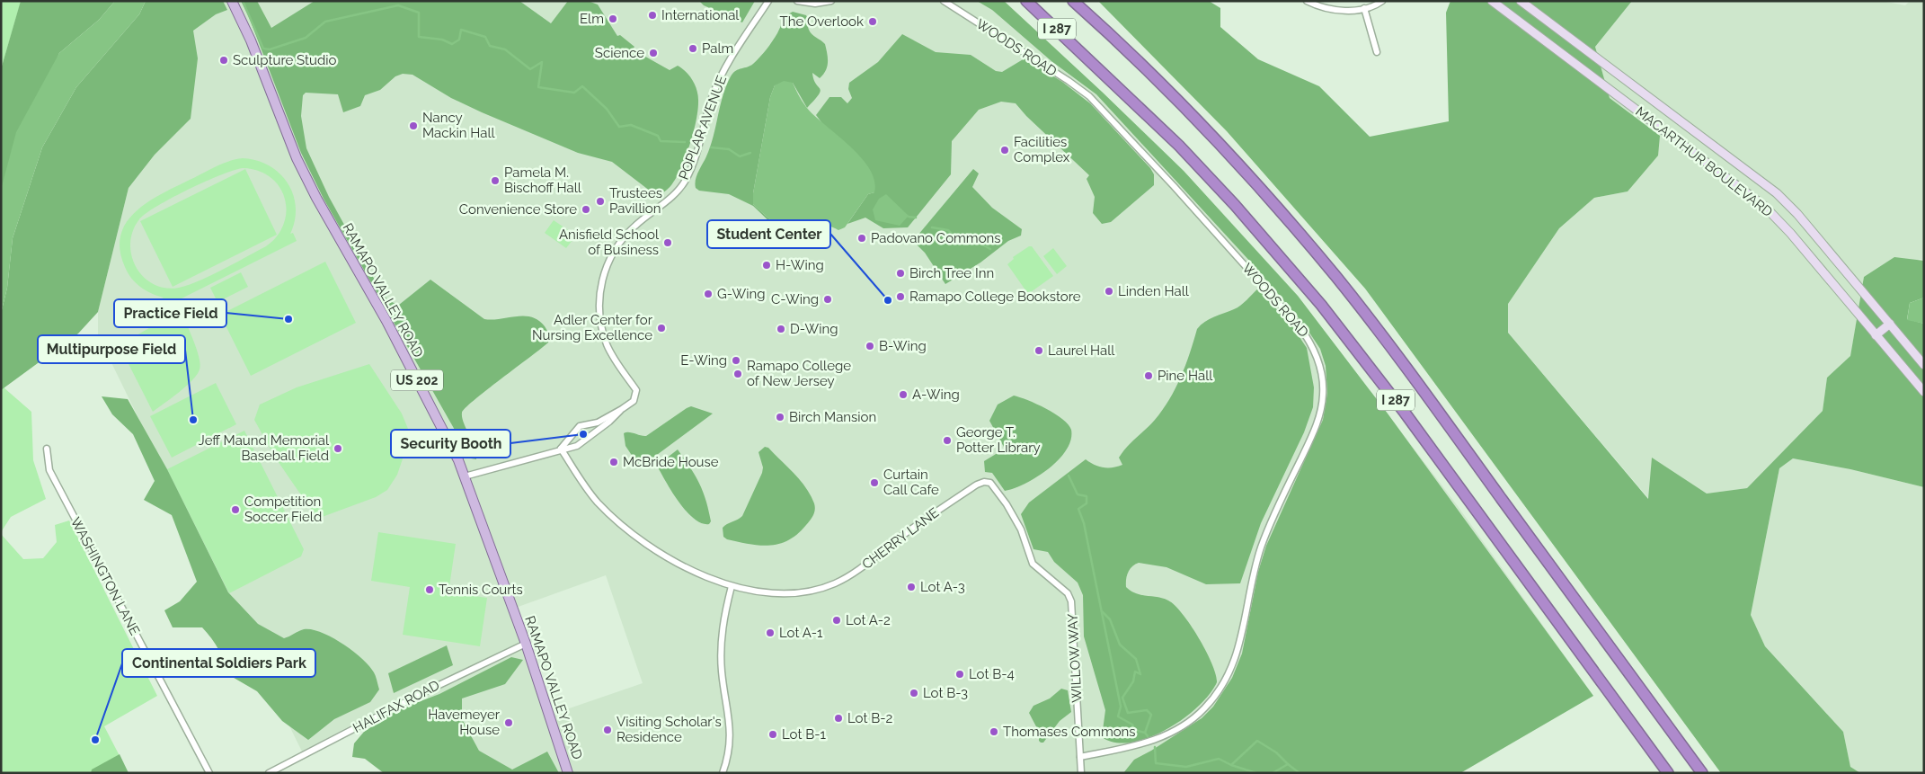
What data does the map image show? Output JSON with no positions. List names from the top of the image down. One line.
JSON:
{"streets":{"highway":["I 287"],"main road":["MACARTHUR BOULEVARD","RAMAPO VALLEY ROAD","US 202"],"street":["WOODS ROAD","POPLAR AVENUE","CHERRY LANE","WASHINGTON LANE","WILLOW WAY","HALIFAX ROAD"]},"crossings":[["WOODS ROAD","WILLOW WAY"],["POPLAR AVENUE","RAMAPO VALLEY ROAD"],["RAMAPO VALLEY ROAD","HALIFAX ROAD"],["CHERRY LANE","WILLOW WAY"]],"places":["International","Elm","The Overlook","Palm","Science","Sculpture Studio","Nancy Mackin Hall","Facilities Complex","Pamela M. Bischoff Hall","Trustees Pavillion","Convenience Store","Padovano Commons","Anisfield School of Business","H-Wing","Birch Tree Inn","Linden Hall","G-Wing","Ramapo College Bookstore","C-Wing","Student Center","Practice Field","Adler Center for Nursing Excellence","D-Wing","B-Wing","Laurel Hall","E-Wing","Ramapo College of New Jersey","Pine Hall","A-Wing","Birch Mansion","Multipurpose Field","Security Booth","George T. Potter Library","Jeff Maund Memorial Baseball Field","McBride House","Curtain Call Cafe","Competition Soccer Field","Lot A-3","Tennis Courts","Lot A-2","Lot A-1","Lot B-4","Lot B-3","Lot B-2","Havemeyer House","Visiting Scholar's Residence","Thomases Commons","Lot B-1","Continental Soldiers Park"]}
